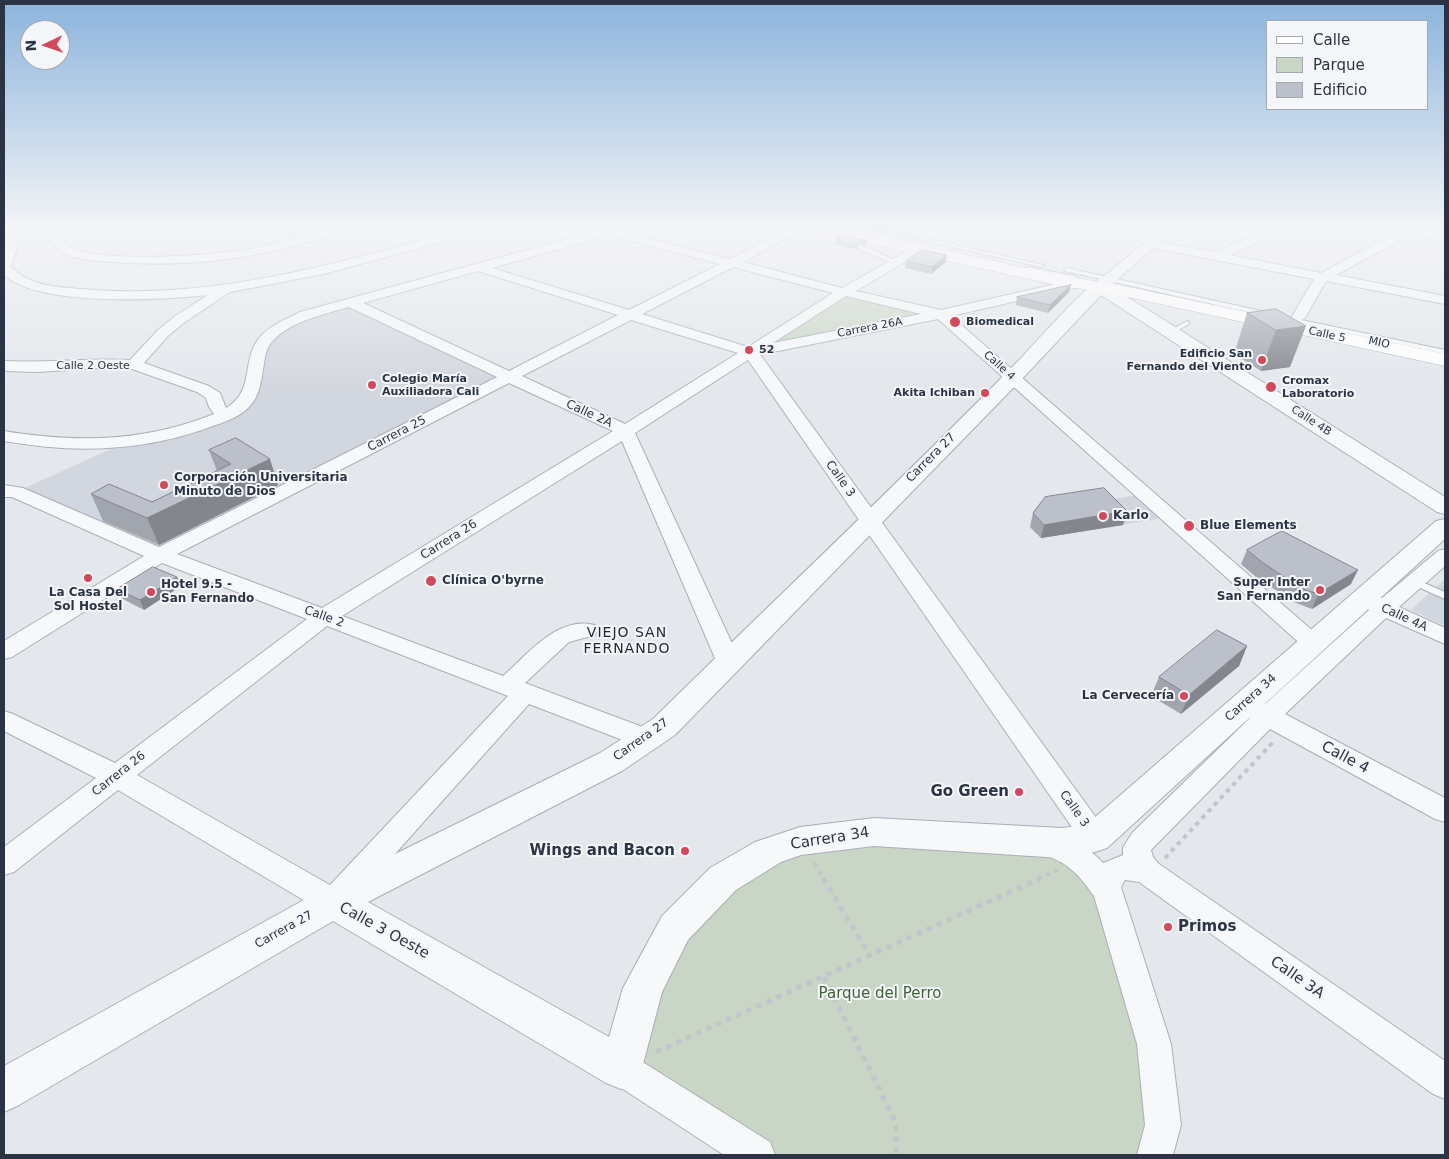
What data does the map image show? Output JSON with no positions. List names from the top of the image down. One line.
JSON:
{"streets":{"main road":["Calle 5"],"street":["Carrera 26A","Calle 2 Oeste","Calle 4","Calle 2A","Calle 4B","Carrera 25","Carrera 27","Calle 3","Carrera 26","Calle 2","Calle 4A","Carrera 34","Calle 3 Oeste","Calle 3A"],"lane":["MIO"]},"crossings":[["Carrera 26A","Calle 4"],["Carrera 26A","Calle 3"],["Carrera 26A","Carrera 26"],["Calle 5","MIO"],["Calle 4","Carrera 27"],["Calle 4","Carrera 26"],["Calle 4","Carrera 34"],["Calle 2A","Carrera 25"],["Calle 2A","Carrera 27"],["Calle 2A","Carrera 26"],["Carrera 25","Calle 2"],["Carrera 27","Calle 3"],["Carrera 27","Calle 2"],["Carrera 27","Calle 3 Oeste"],["Calle 3","Carrera 26"],["Calle 3","Carrera 34"],["Carrera 26","Calle 2"],["Carrera 26","Calle 3 Oeste"],["Calle 4A","Carrera 34"],["Carrera 34","Calle 3 Oeste"],["Carrera 34","Calle 3A"]],"districts":["VIEJO SAN FERNANDO"],"parks":["Parque del Perro"],"places":["Biomedical","52","Edificio San Fernando del Viento","Colegio María Auxiliadora Cali","Cromax Laboratorio","Akita Ichiban","Corporación Universitaria Minuto de Dios","Karlo","Blue Elements","La Casa Del Sol Hostel","Clínica O'byrne","Super Inter San Fernando","Hotel 9.5 - San Fernando","La Cervecería","Go Green","Wings and Bacon","Primos"],"legend":["Calle","Parque","Edificio"],"north":"left"}
